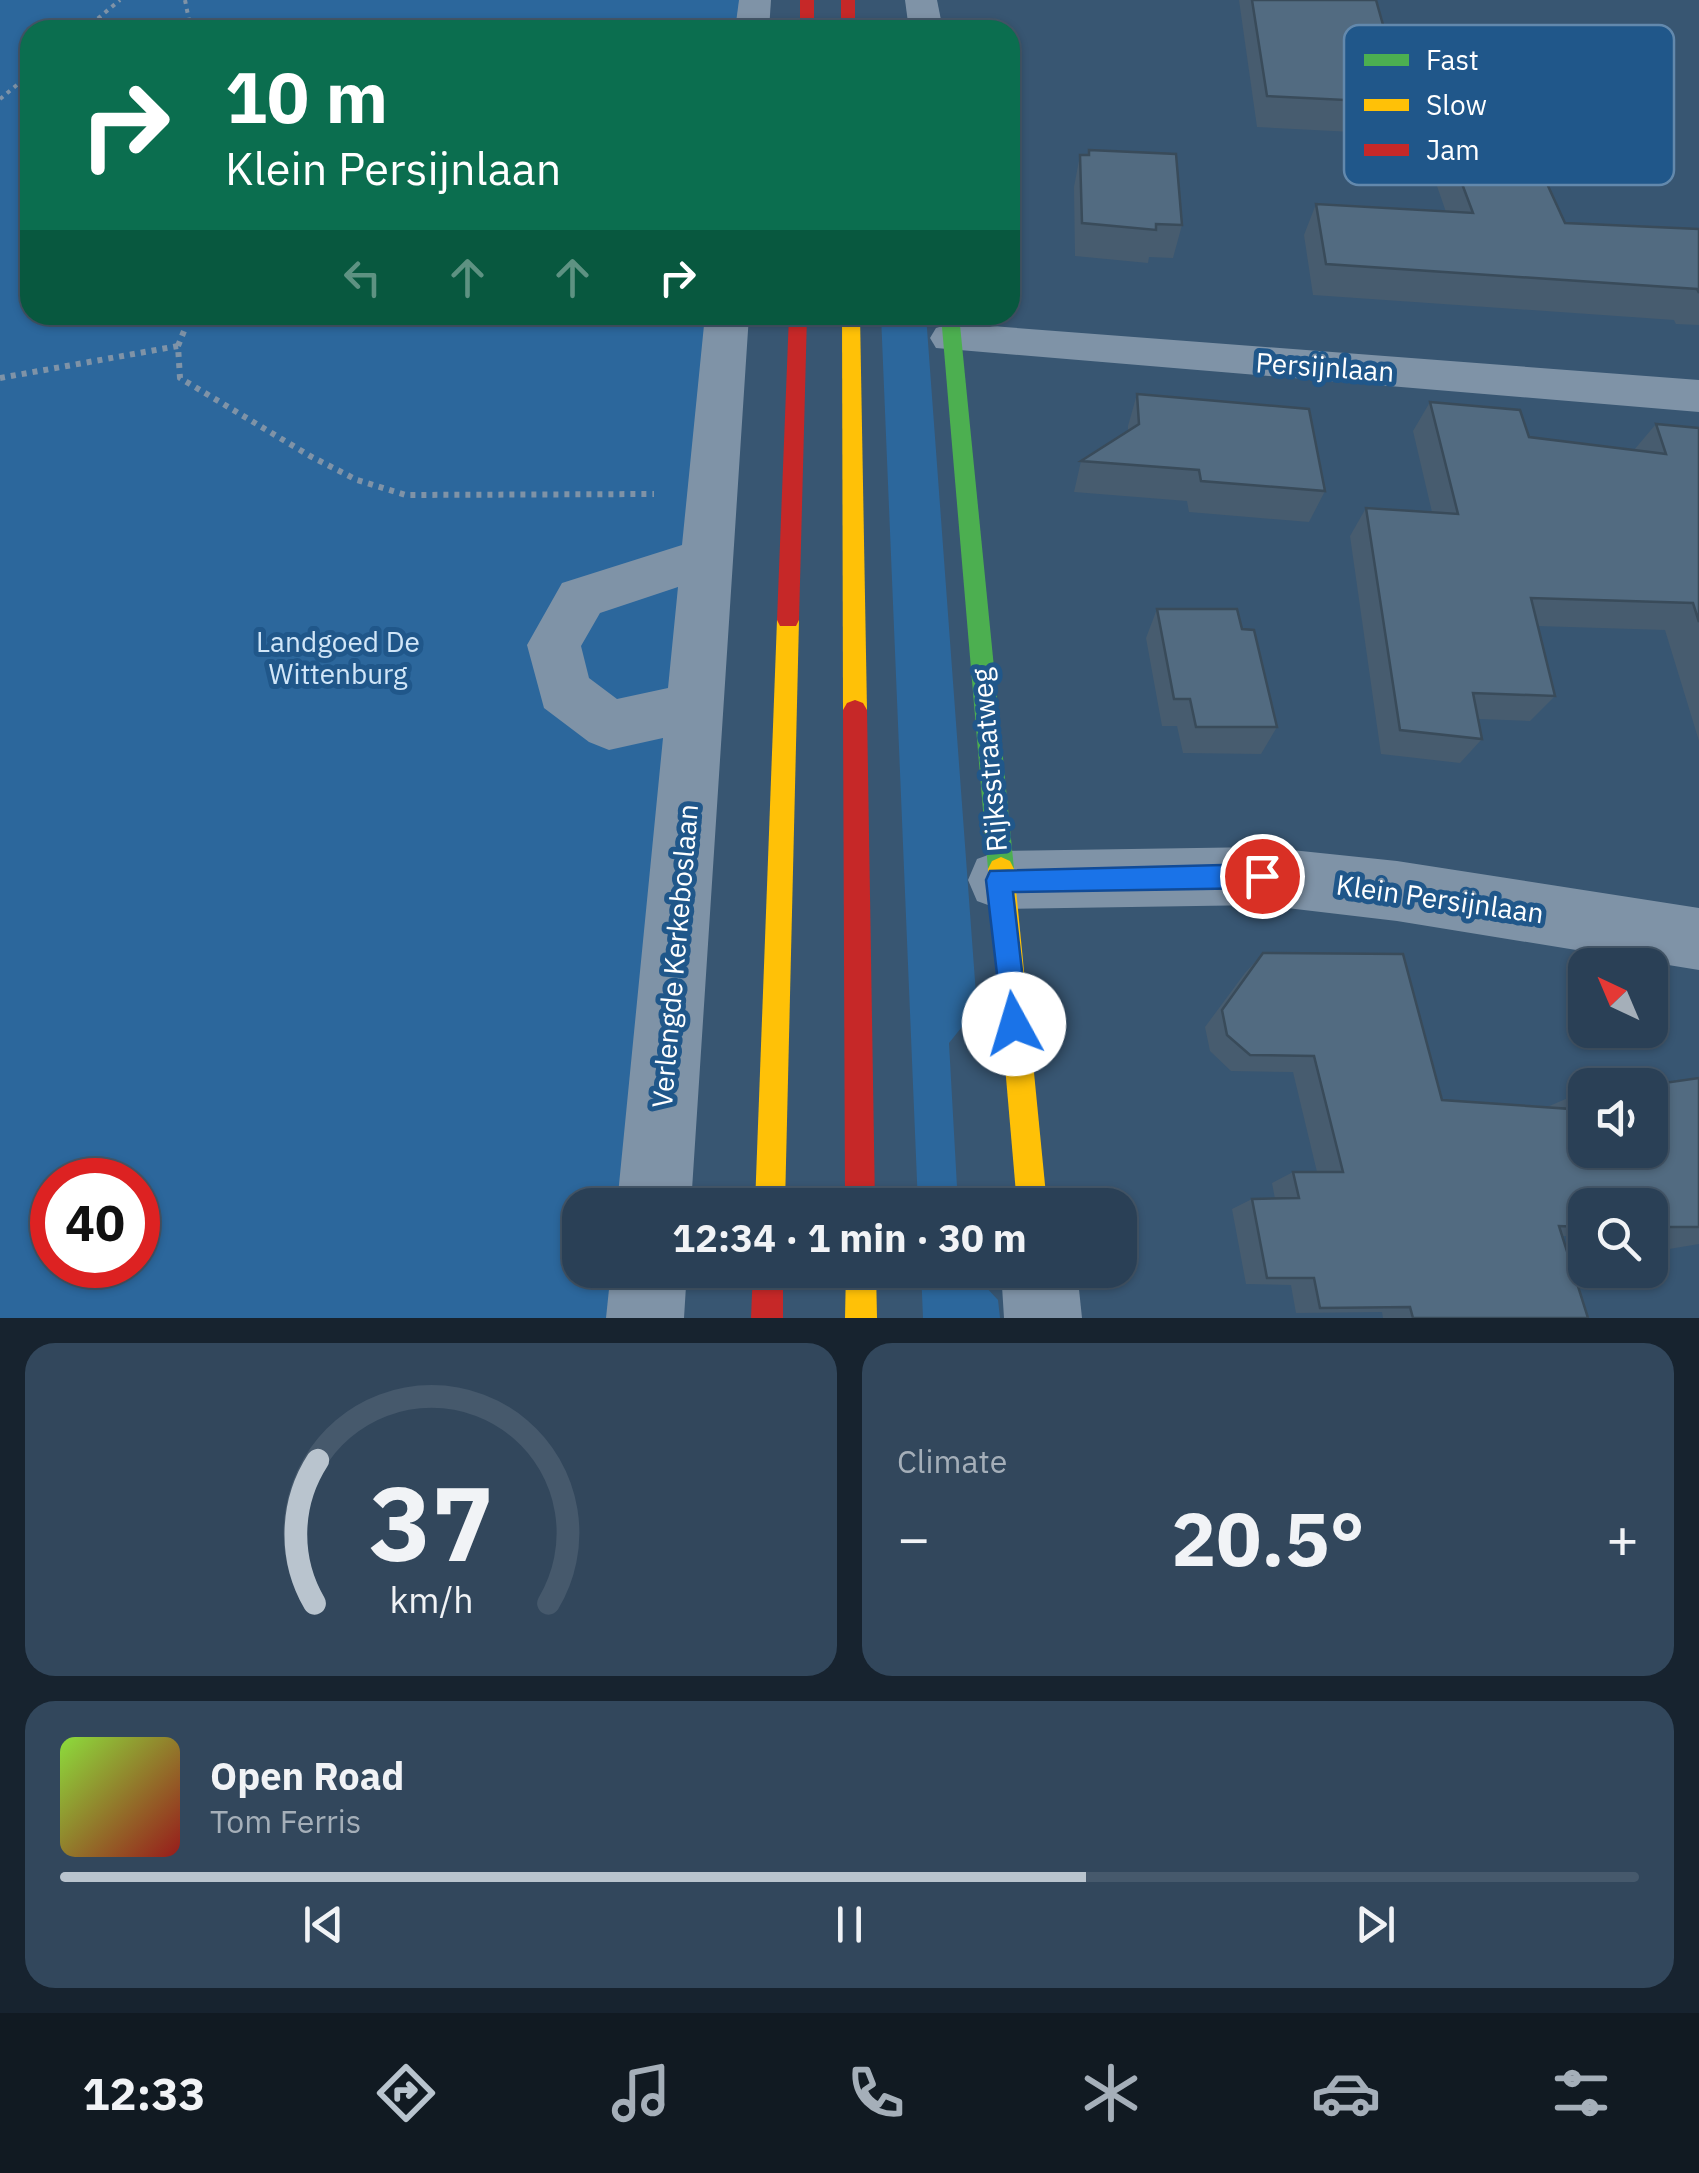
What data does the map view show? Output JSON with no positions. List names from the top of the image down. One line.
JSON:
{"streets":{"main road":["Rijksstraatweg"],"street":["Persijnlaan","Klein Persijnlaan","Verlengde Kerkeboslaan"]},"crossings":[["Persijnlaan","Rijksstraatweg"],["Rijksstraatweg","Klein Persijnlaan"]],"parks":["Landgoed De Wittenburg"],"legend":["Fast","Slow","Jam"],"north":"top left","page":{"turn":["10 m","Klein Persijnlaan"],"limit":"40","trip":"12:34 · 1 min · 30 m","tile":"Climate","heat":["−","20.5°","+"],"song":["Open Road","Tom Ferris"],"tabs":"12:33","gauge":["37","km/h"]}}
